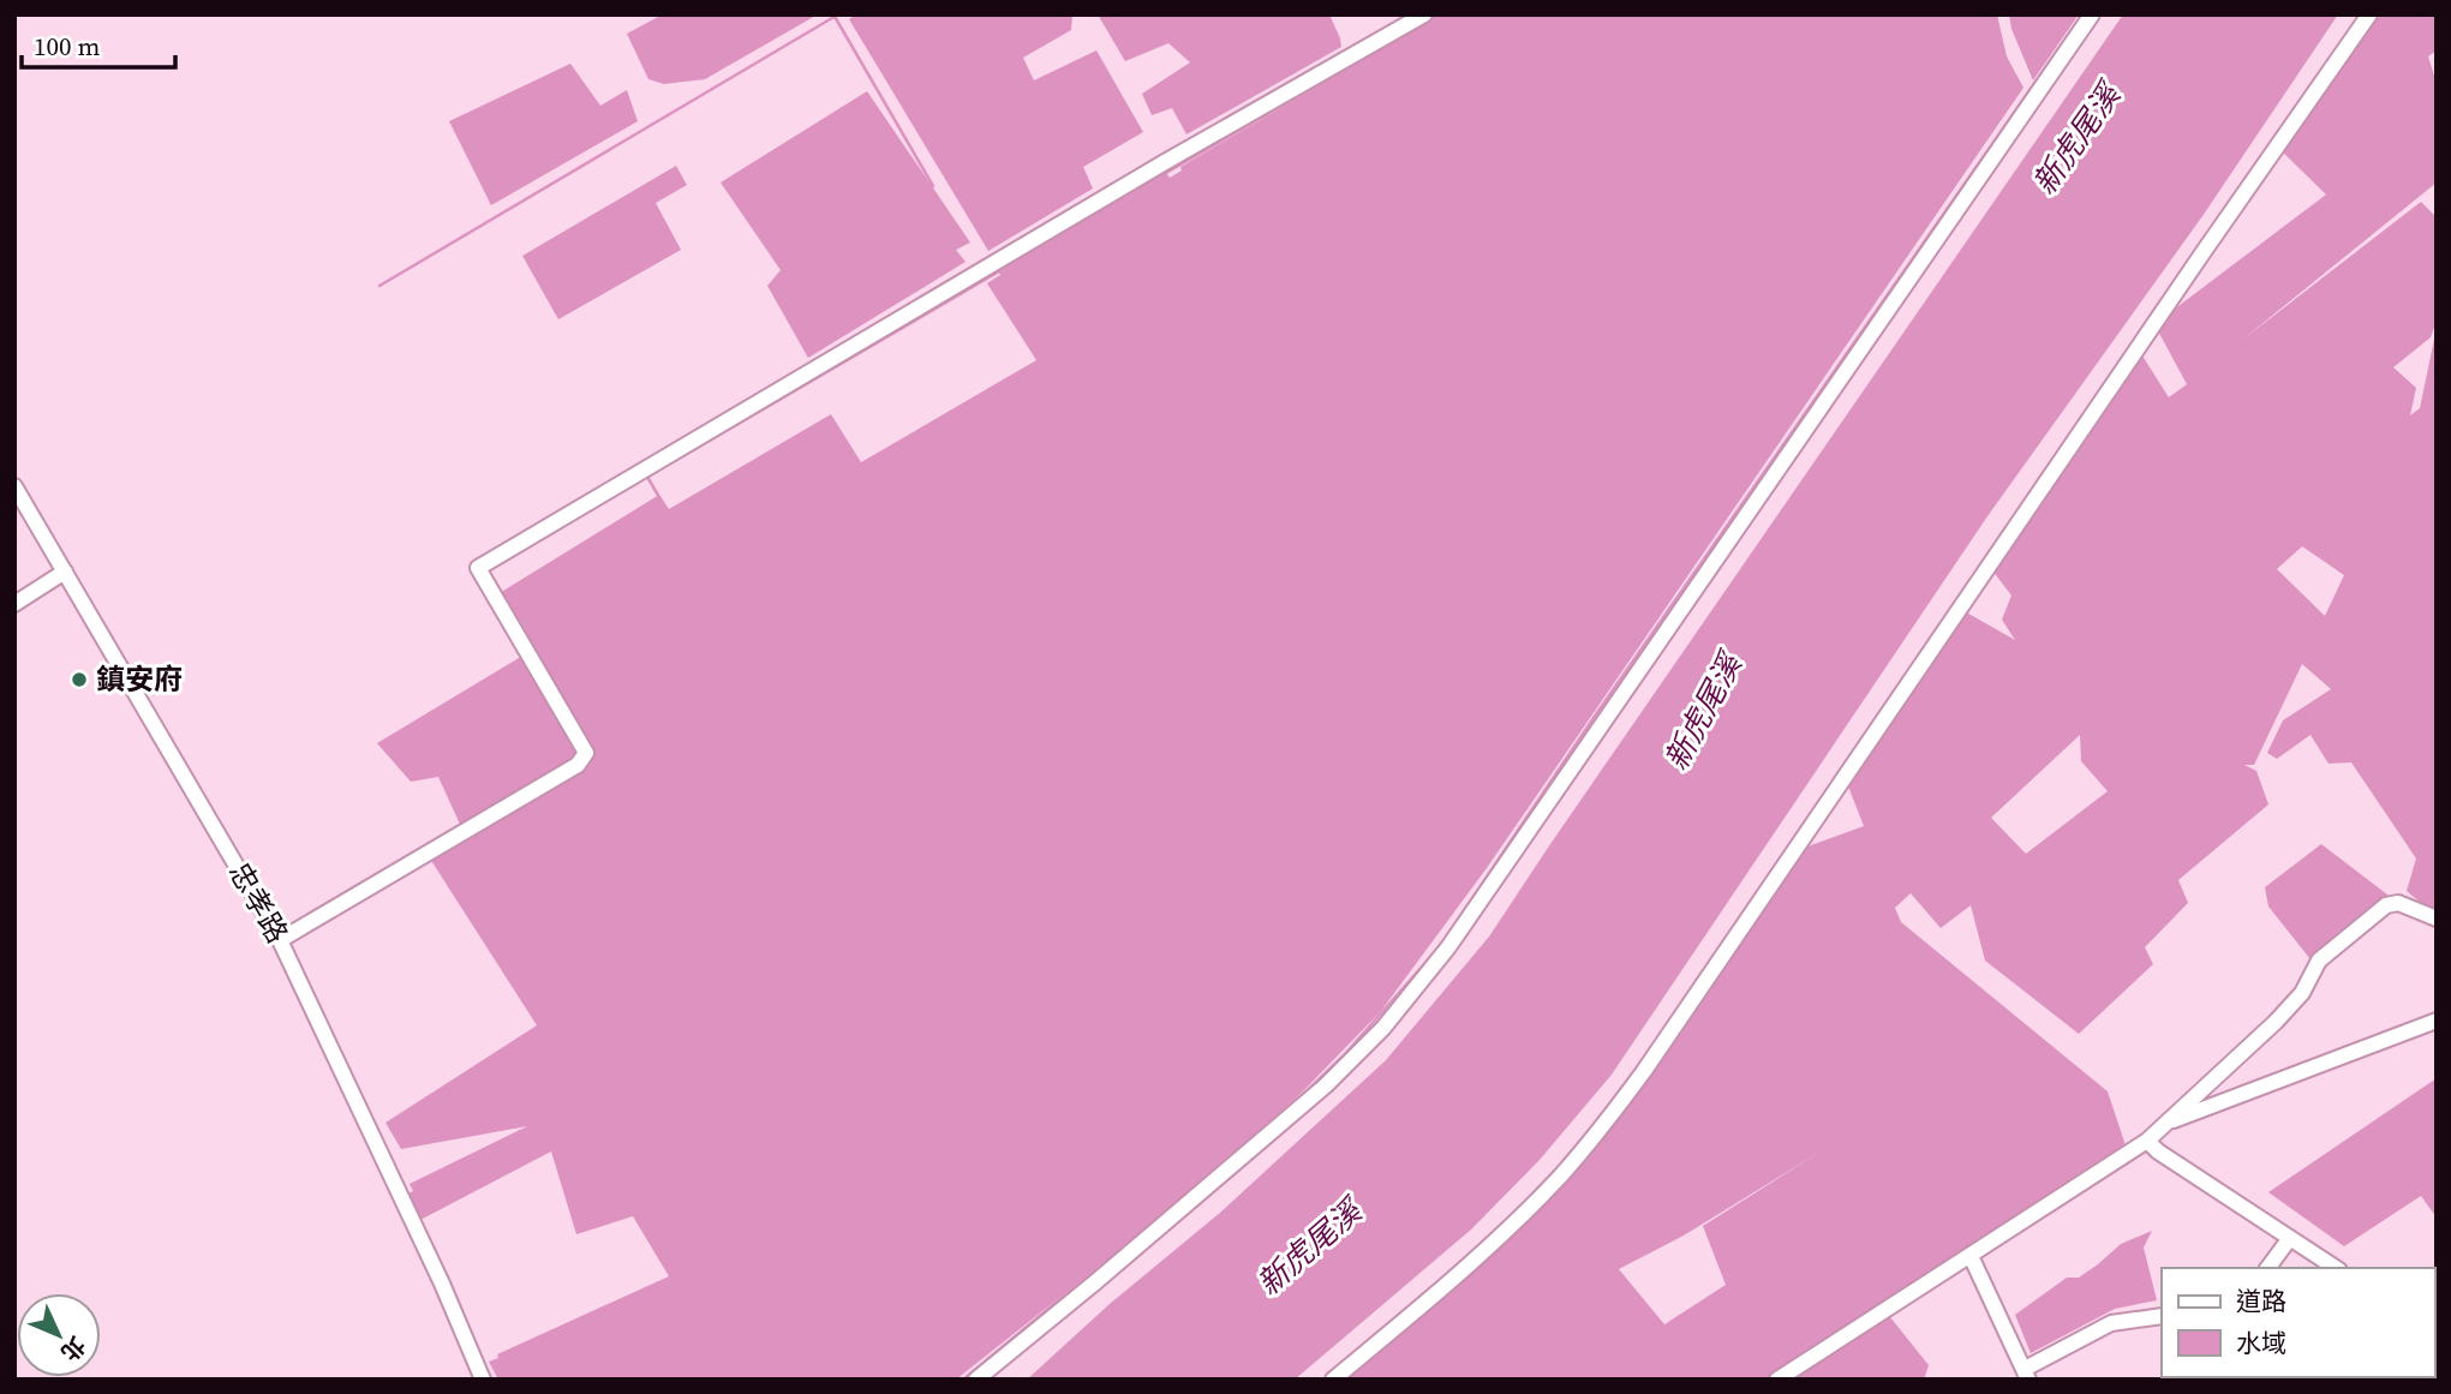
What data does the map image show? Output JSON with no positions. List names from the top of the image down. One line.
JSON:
{"streets":{"street":["忠孝路"]},"water":["新虎尾溪"],"places":["鎮安府"],"legend":["道路","水域"],"scale_bar":"100 m","north":"bottom right"}
